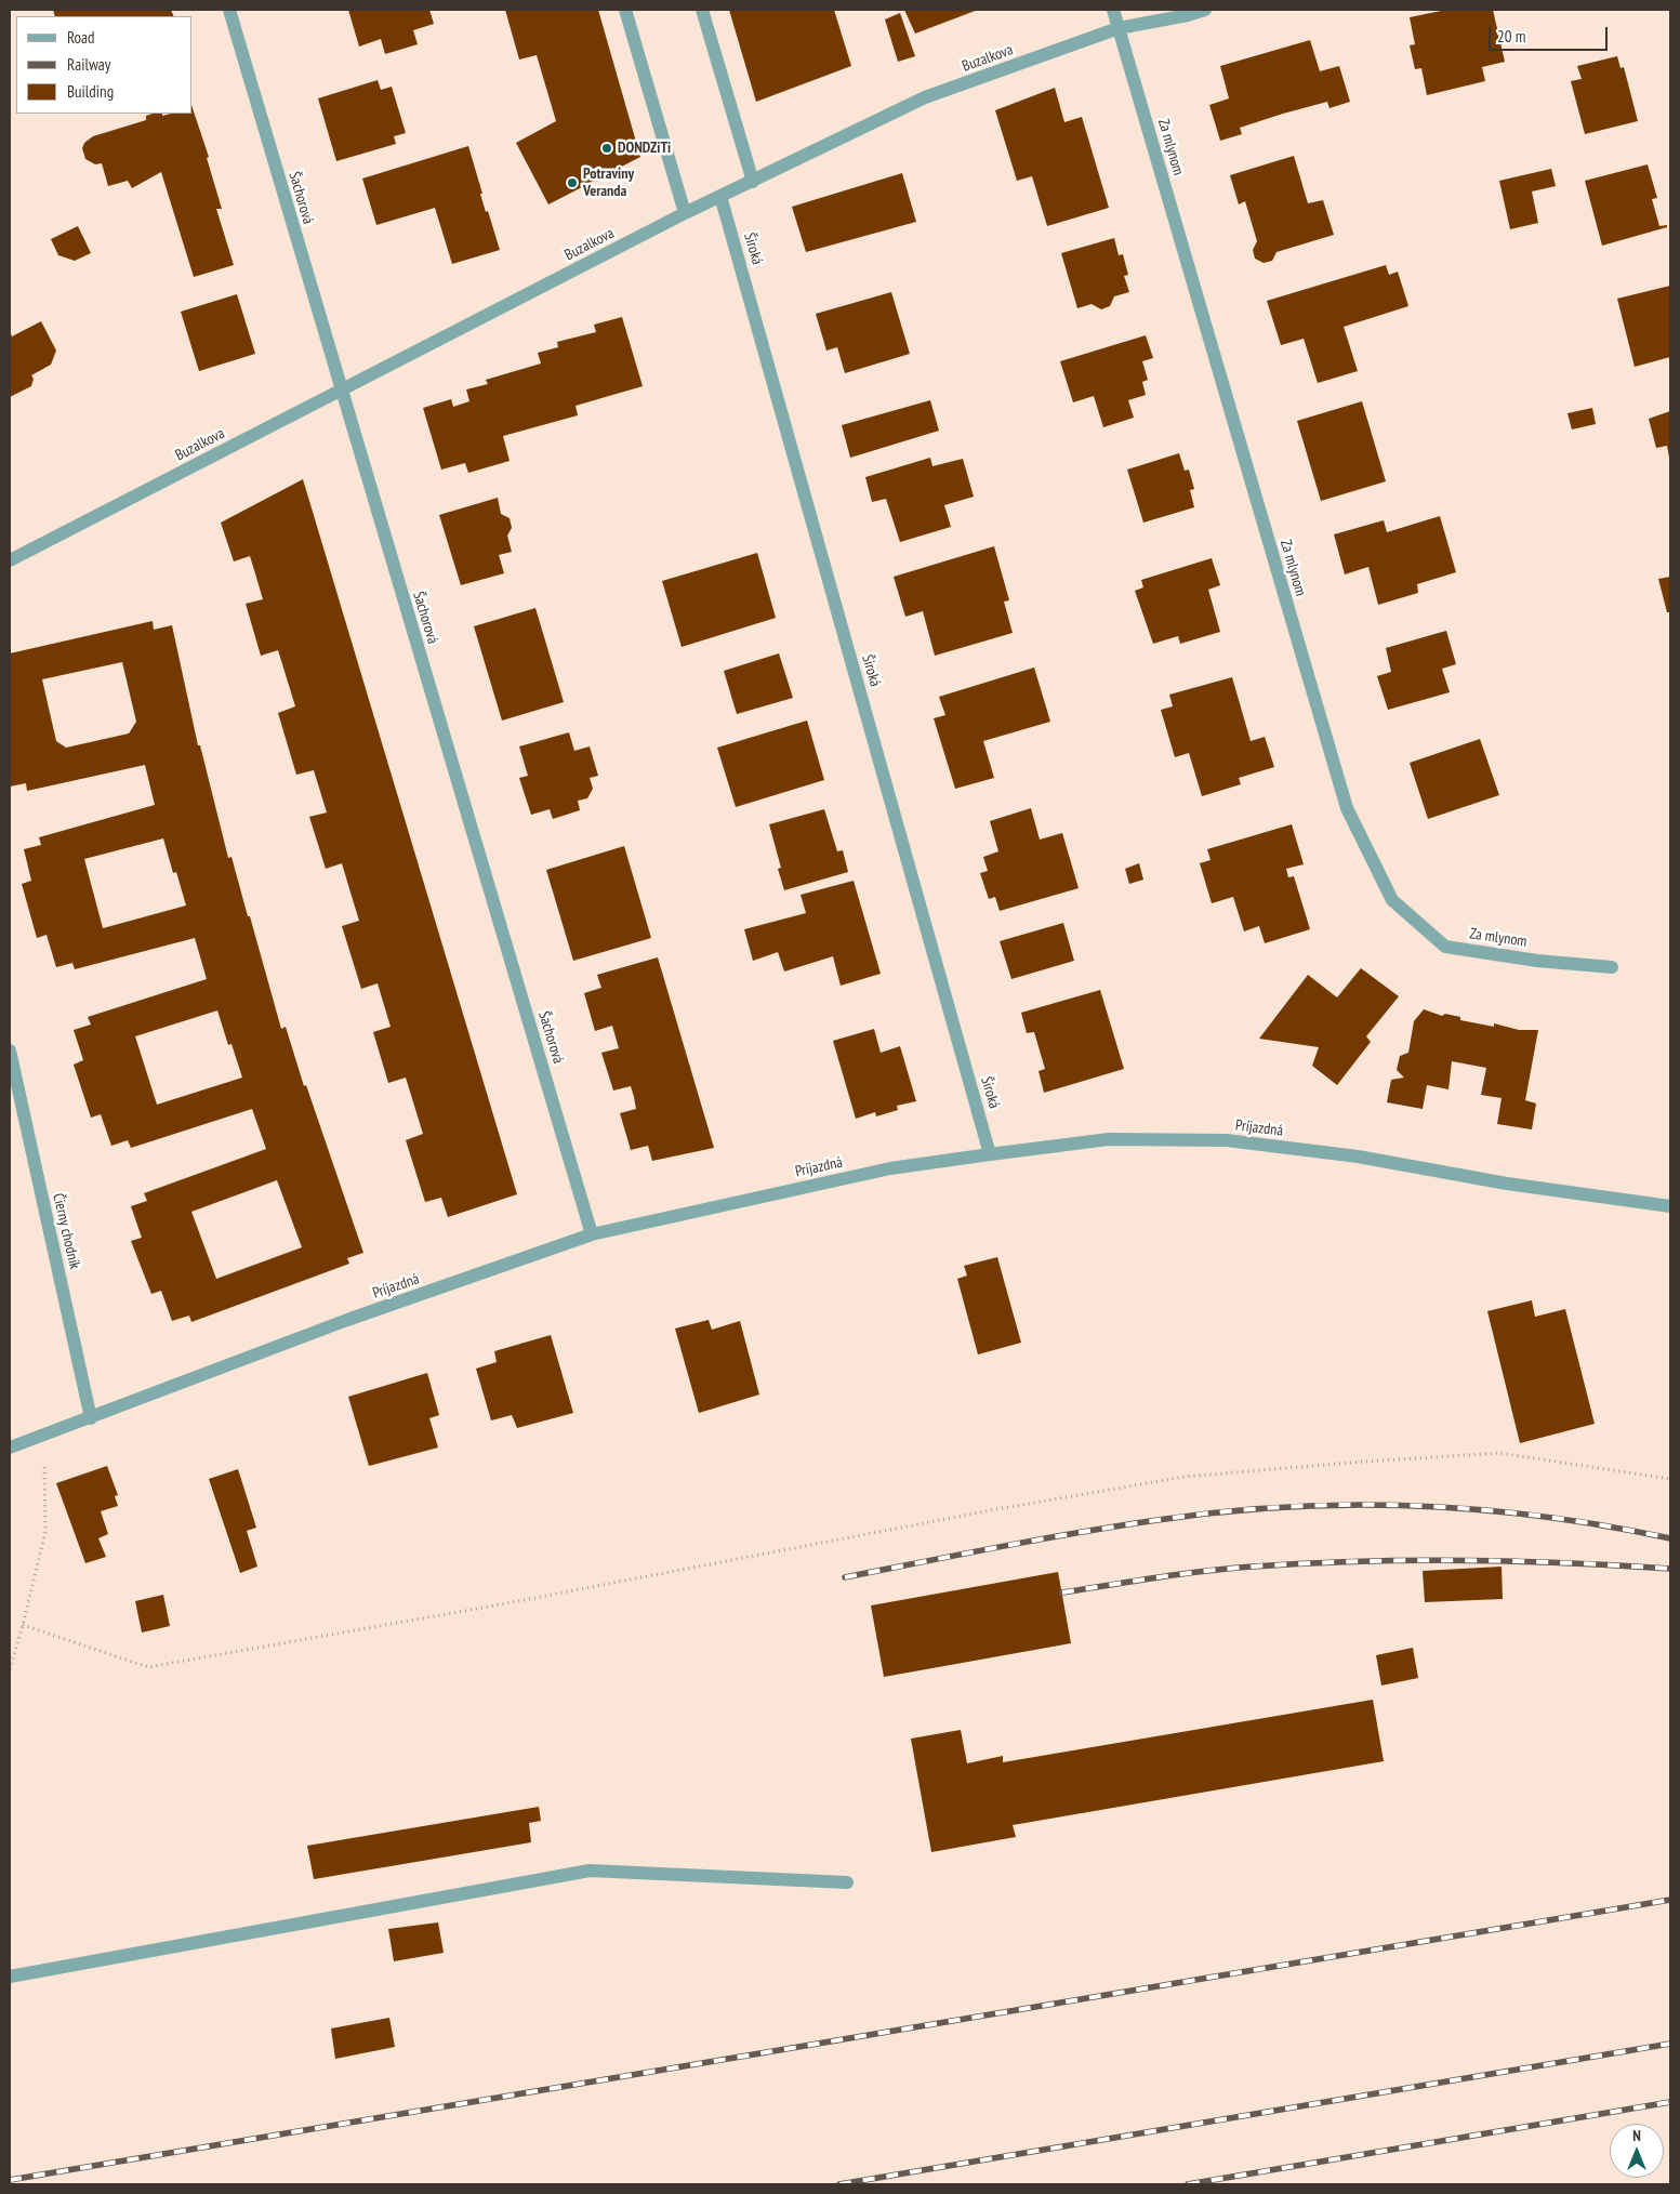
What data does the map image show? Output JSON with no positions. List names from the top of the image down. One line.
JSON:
{"streets":{"street":["Buzalkova","Za mlynom","Šachorová","Široká","Príjazdná","Čierny chodník"]},"crossings":[["Buzalkova","Za mlynom"],["Buzalkova","Šachorová"],["Buzalkova","Široká"],["Šachorová","Príjazdná"],["Široká","Príjazdná"],["Príjazdná","Čierny chodník"]],"places":["DONDZiTi","Potraviny Veranda"],"legend":["Road","Railway","Building"],"scale_bar":"20 m","north":"top"}
